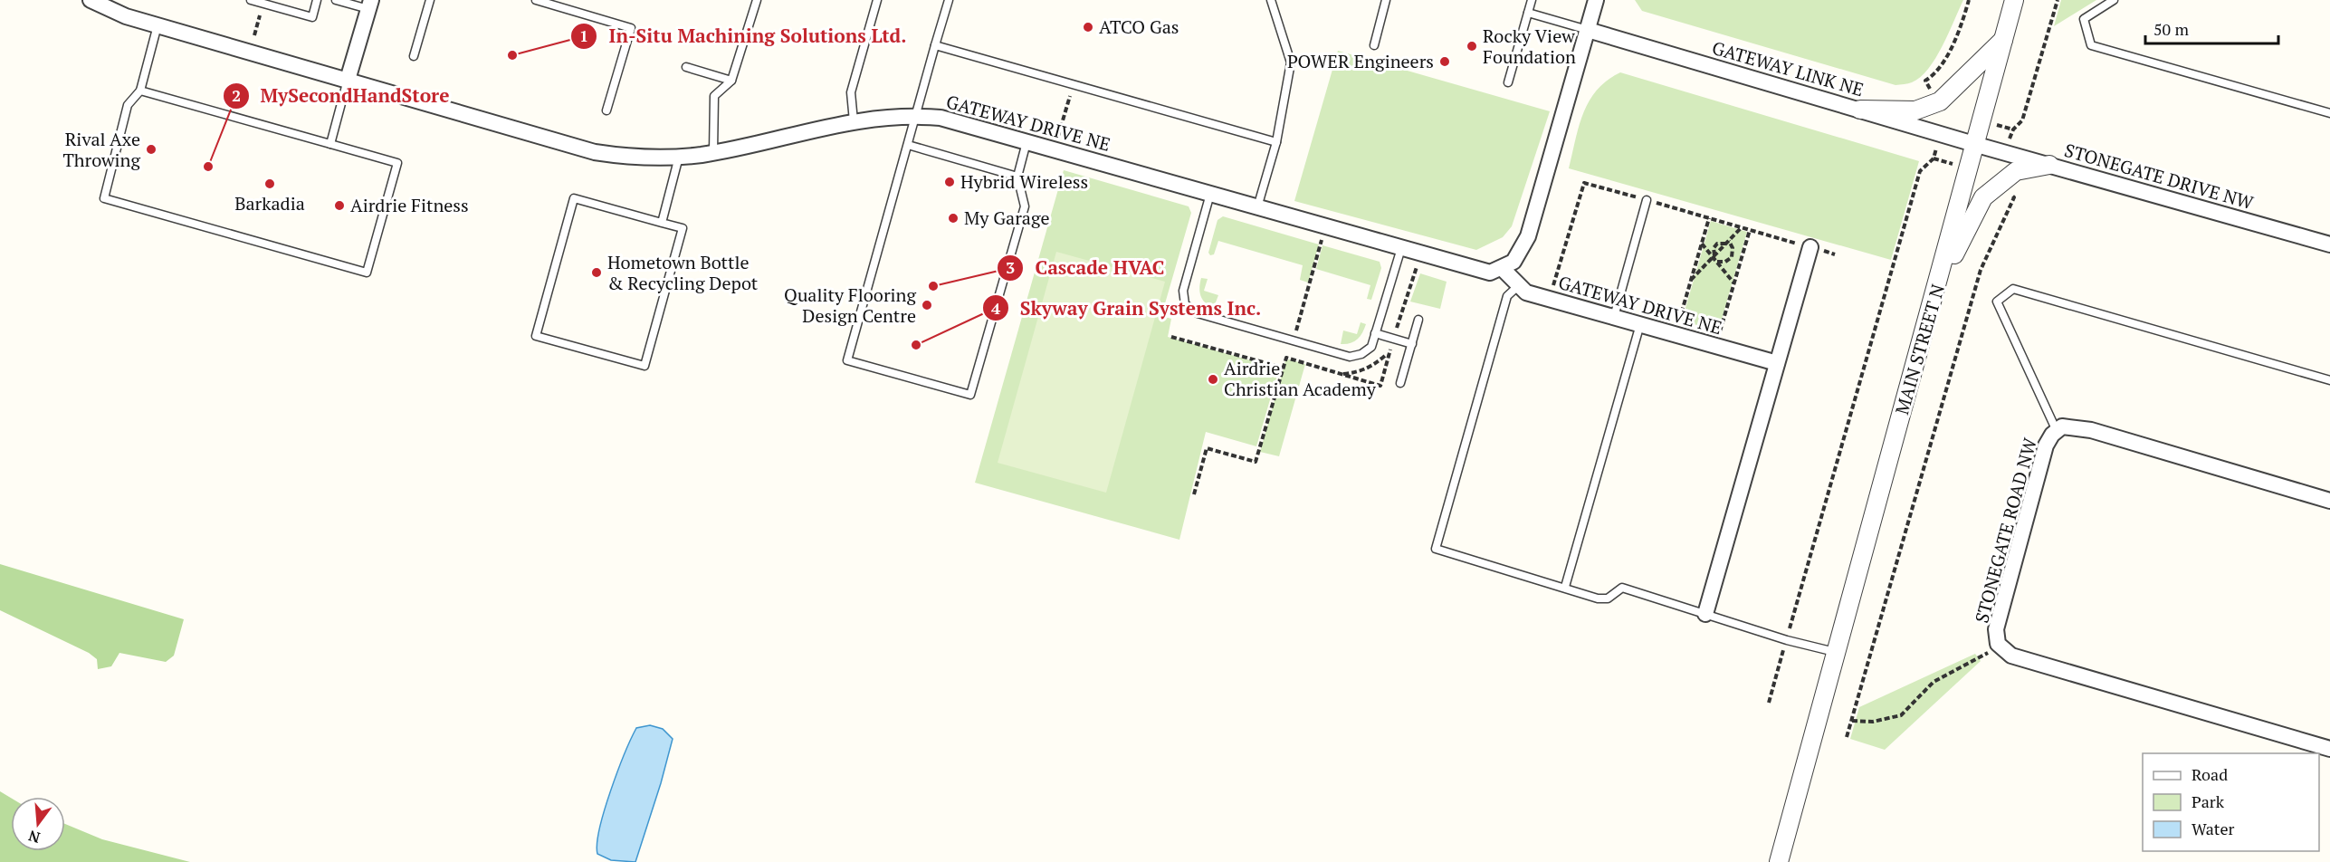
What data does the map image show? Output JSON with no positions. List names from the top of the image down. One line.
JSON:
{"streets":{"street":["GATEWAY LINK NE","GATEWAY DRIVE NE","STONEGATE DRIVE NW","MAIN STREET N","STONEGATE ROAD NW"]},"crossings":[["GATEWAY LINK NE","STONEGATE DRIVE NW"],["GATEWAY LINK NE","MAIN STREET N"],["STONEGATE DRIVE NW","MAIN STREET N"]],"places":["ATCO Gas","Rocky View Foundation","In-Situ Machining Solutions Ltd.","POWER Engineers","Rival Axe Throwing","MySecondHandStore","Hybrid Wireless","Barkadia","Airdrie Fitness","My Garage","Hometown Bottle & Recycling Depot","Cascade HVAC","Quality Flooring Design Centre","Skyway Grain Systems Inc.","Airdrie Christian Academy"],"legend":["Road","Park","Water"],"scale_bar":"50 m","north":"bottom"}
